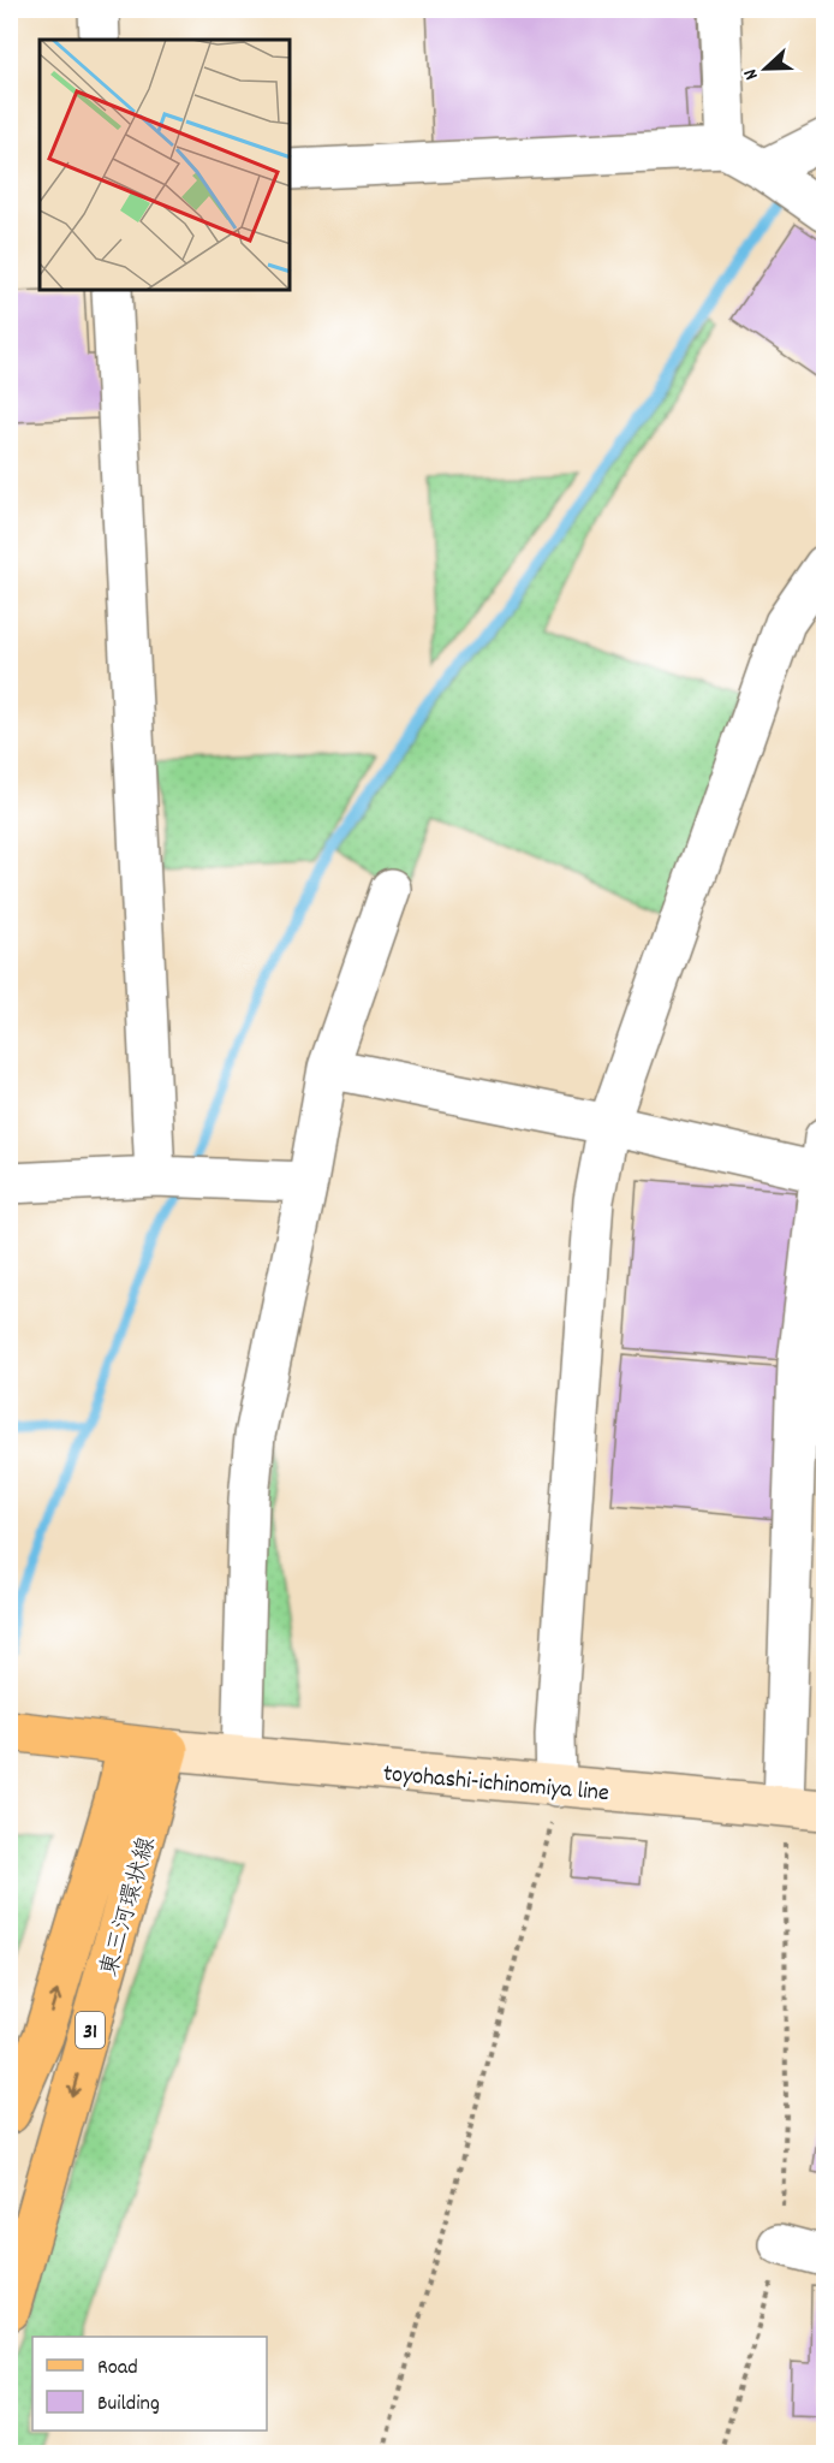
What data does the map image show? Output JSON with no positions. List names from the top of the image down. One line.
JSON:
{"streets":{"main road":["toyohashi-ichinomiya line","東三河環状線","31"]},"crossings":[["toyohashi-ichinomiya line","東三河環状線"]],"legend":["Road","Building"],"north":"left"}
